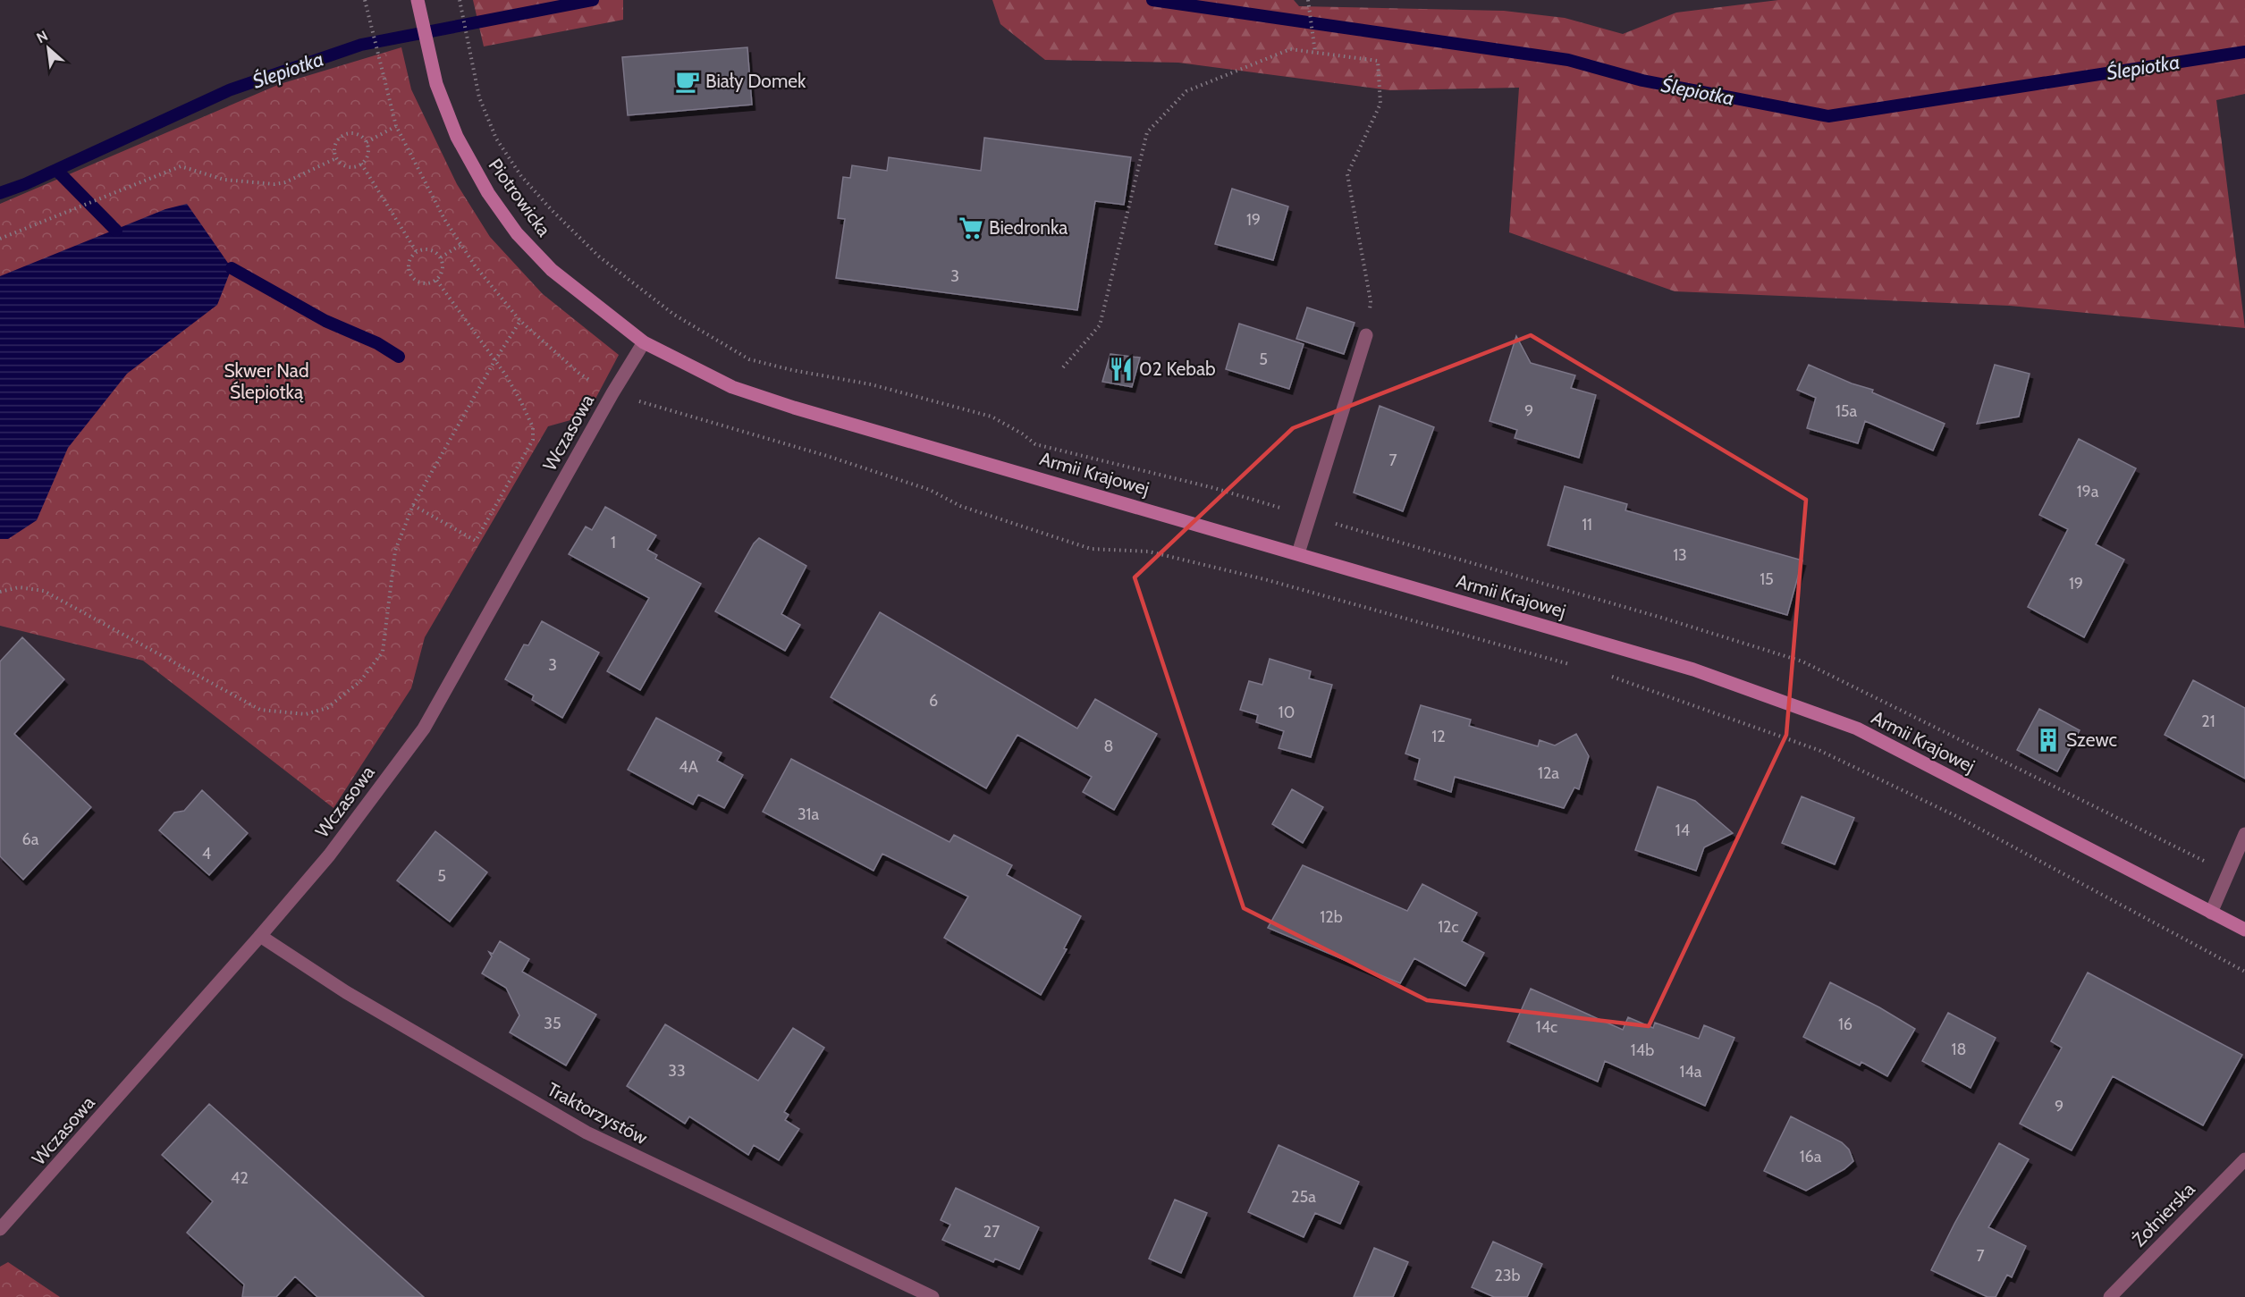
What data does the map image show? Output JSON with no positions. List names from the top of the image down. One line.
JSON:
{"streets":{"street":["Piotrowicka","Wczasowa","Armii Krajowej","Traktorzystów","Żołnierska"]},"crossings":[["Piotrowicka","Wczasowa"],["Piotrowicka","Armii Krajowej"],["Wczasowa","Traktorzystów"]],"water":["Ślepiotka"],"parks":["Skwer Nad Ślepiotką"],"places":{"cafe":["Biały Domek"],"supermarket":["Biedronka"],"restaurant":["02 Kebab"],"building":["Szewc"]},"house_numbers":["19","3","5","9","15a","7","19a","11","1","13","15","19","3","6","10","21","12","8","4A","12a","31a","14","6a","4","5","12b","12c","35","16","14c","18","14b","33","14a","9","16a","42","25a","27","7","23b"],"north":"top left"}
